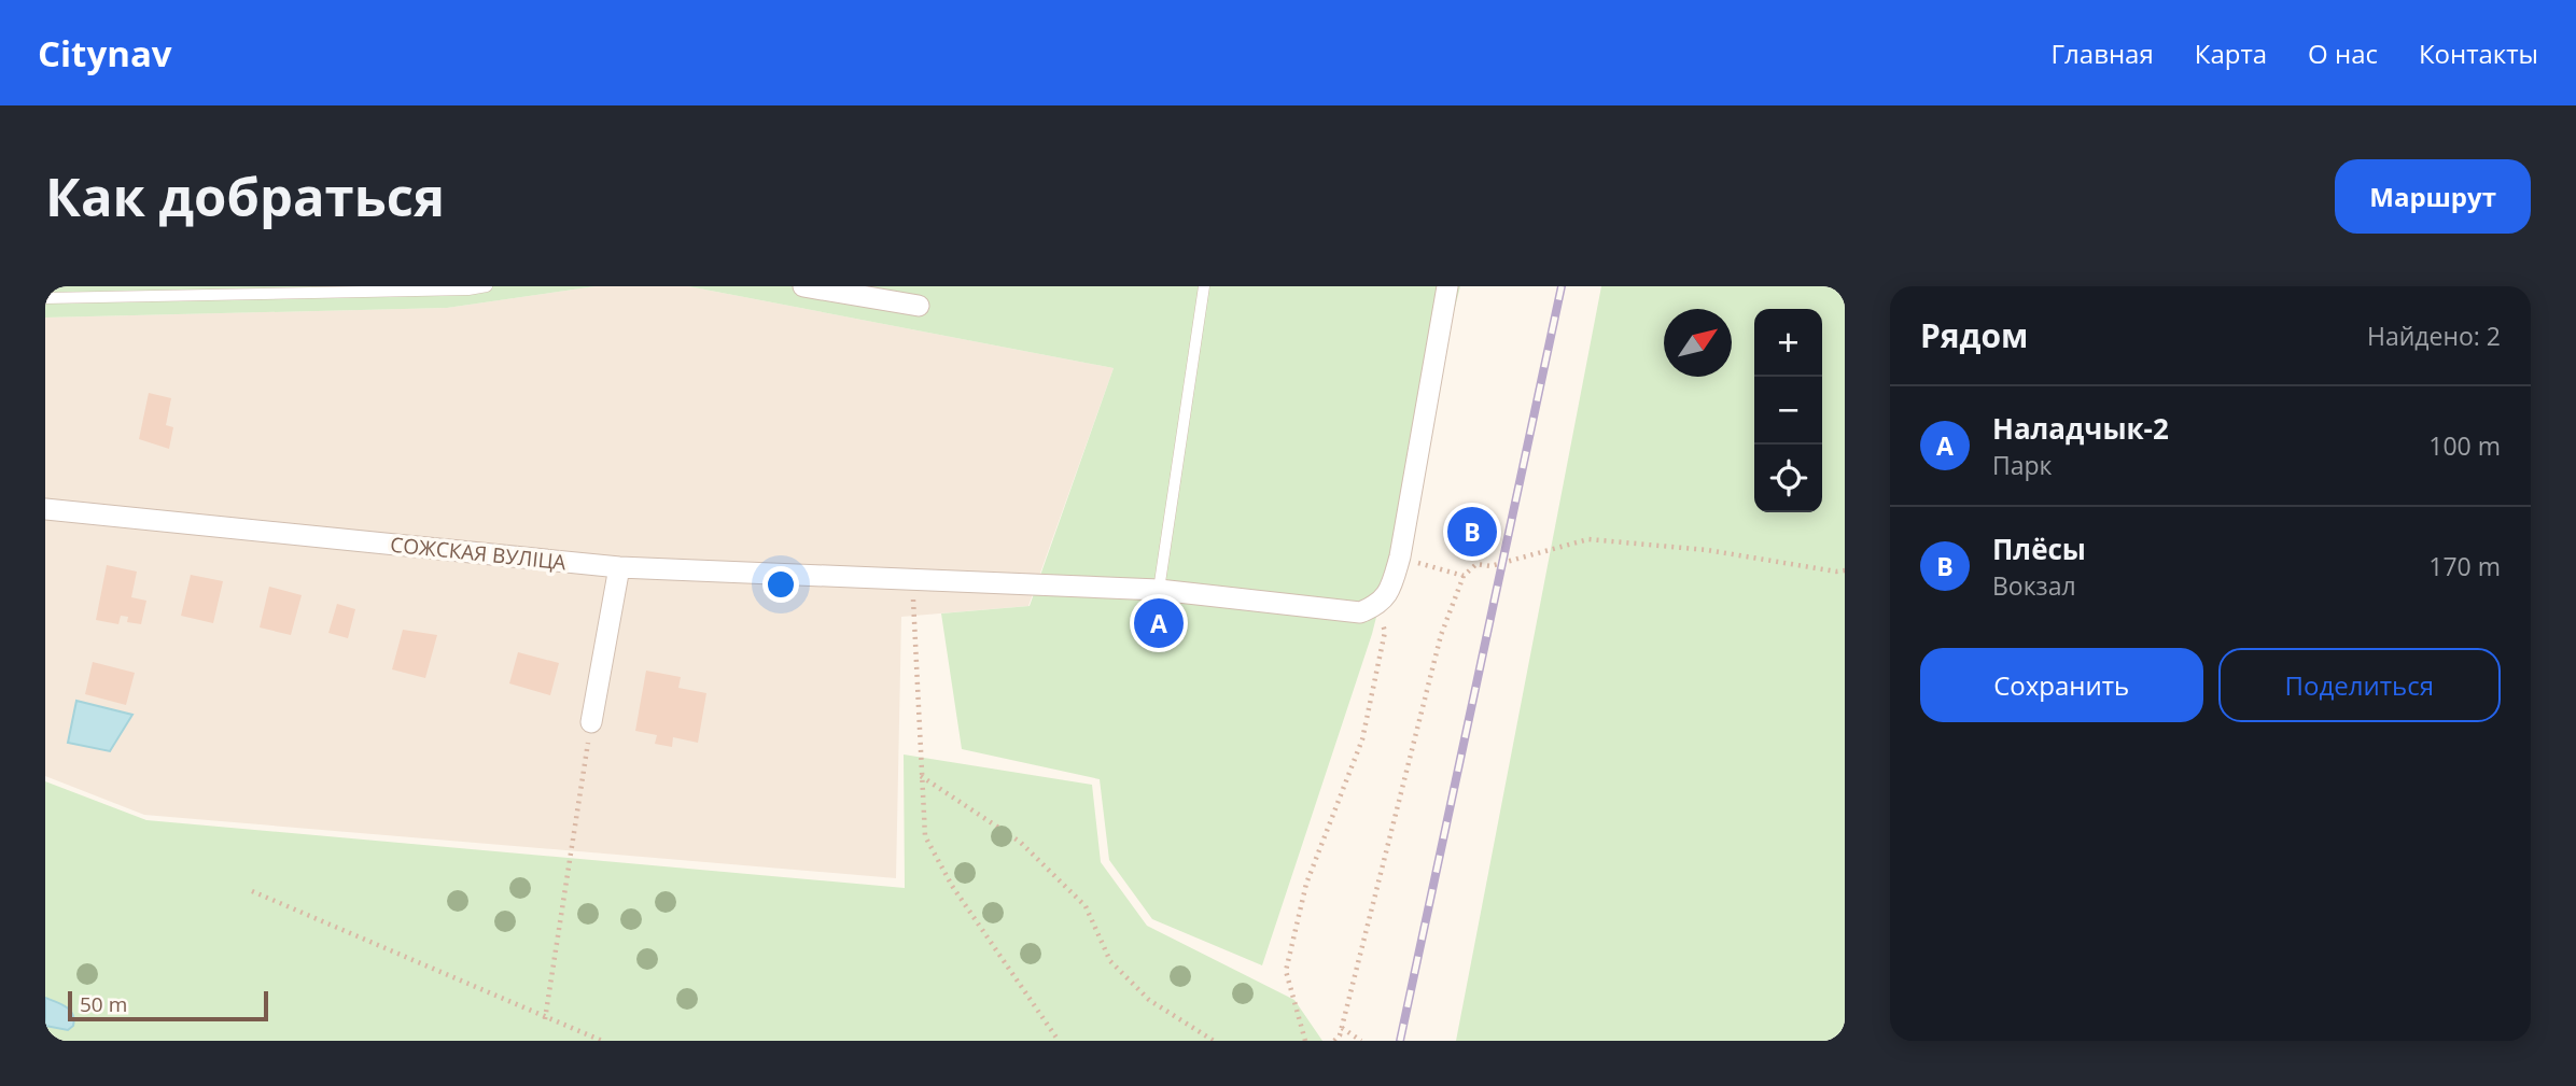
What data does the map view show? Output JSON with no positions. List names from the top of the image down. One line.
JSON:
{"streets":{"street":["СОЖСКАЯ ВУЛІЦА"]},"scale_bar":"50 m","north":"top right","page":{"header":"Citynav","nav":["Главная","Карта","О нас","Контакты"],"buttons":["Маршрут",["Сохранить","Поделиться"]],"title":"Как добраться","heading":["Рядом","Найдено: 2"],"map_buttons":["+","−"],"list":[{"mark":"A","name":"Наладчык-2","note":"Парк","value":"100 m"},{"mark":"B","name":"Плёсы","note":"Вокзал","value":"170 m"}],"pins":["B","A"],"scale":"50 m"}}
